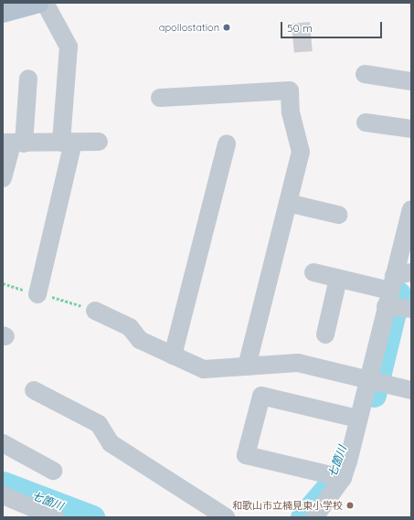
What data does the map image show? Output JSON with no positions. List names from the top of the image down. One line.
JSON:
{"water":["七箇川"],"places":["apollostation","和歌山市立楠見東小学校"],"scale_bar":"50 m"}
